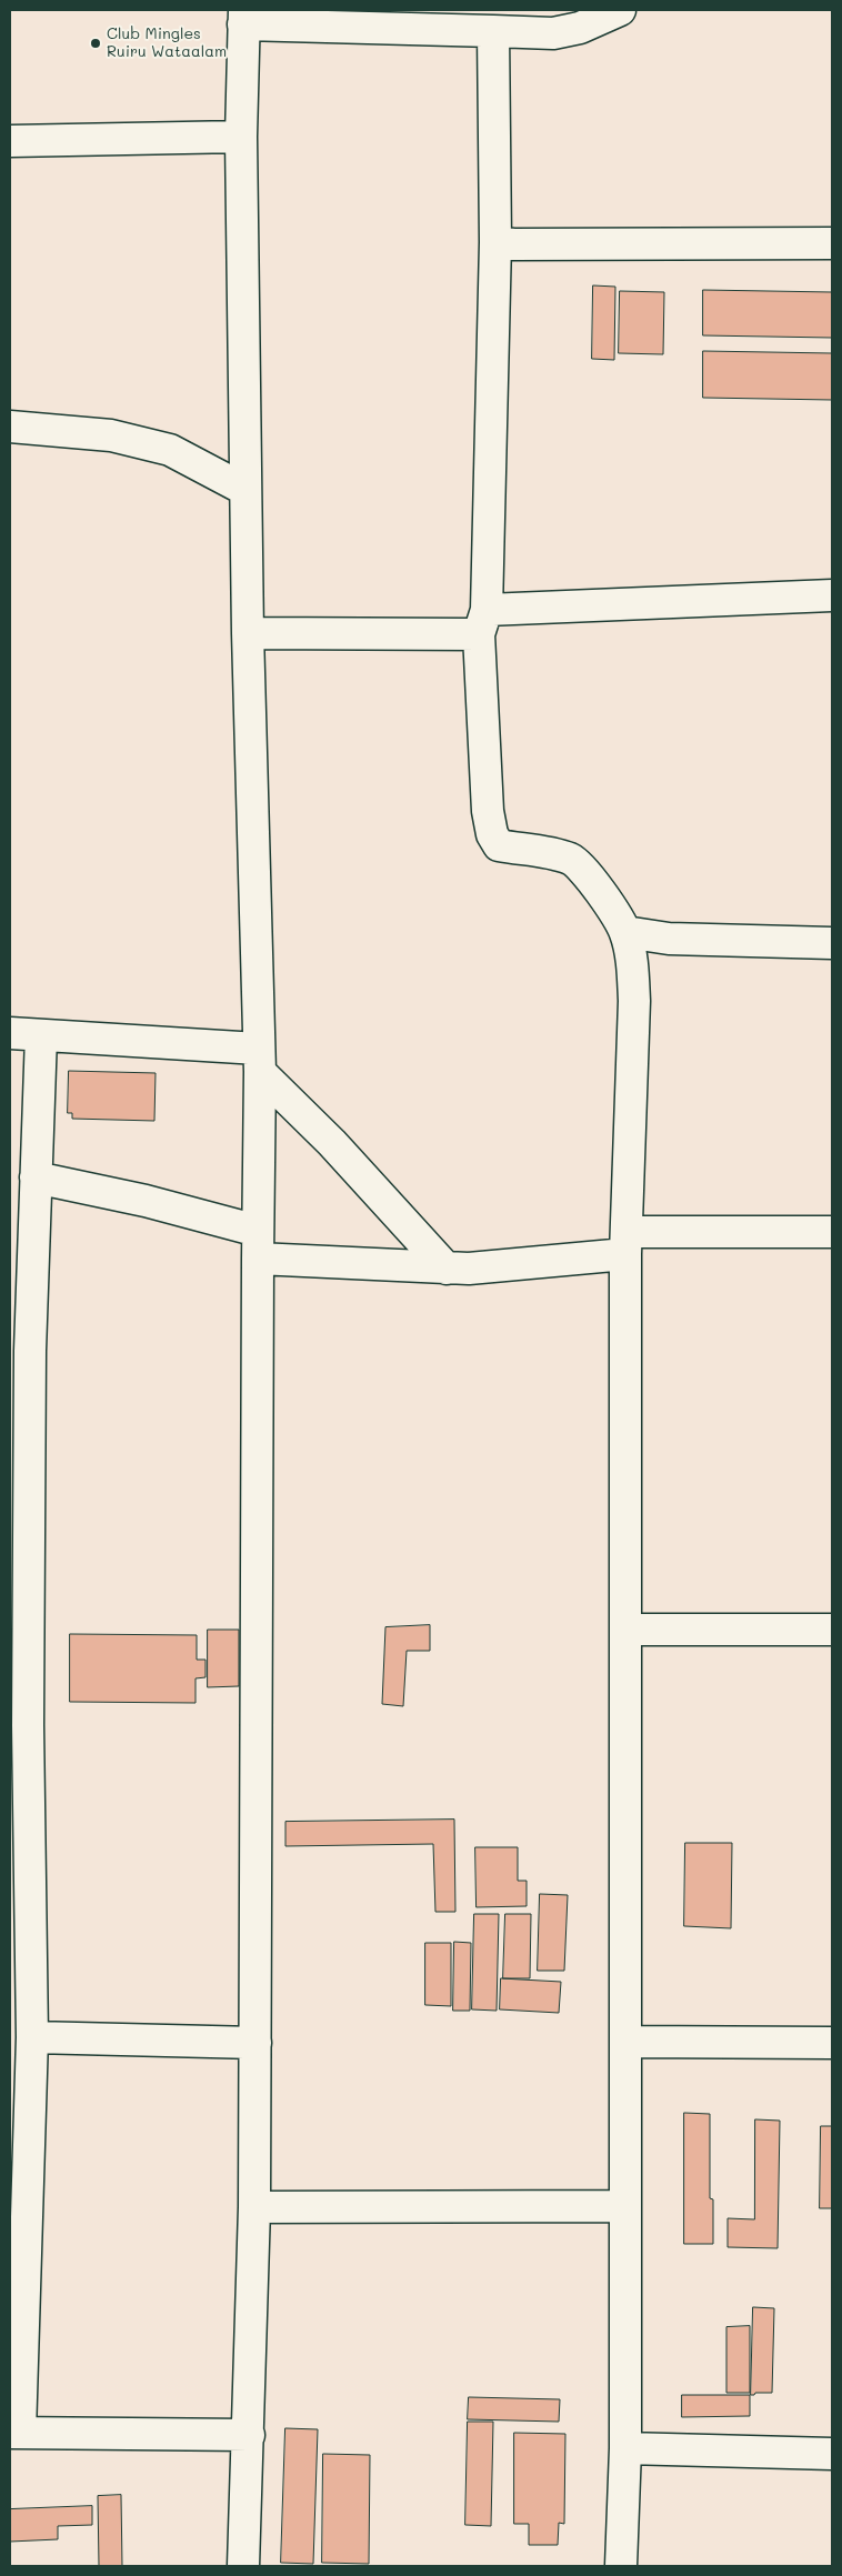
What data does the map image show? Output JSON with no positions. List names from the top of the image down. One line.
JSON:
{"places":["Club Mingles Ruiru Wataalam"]}
